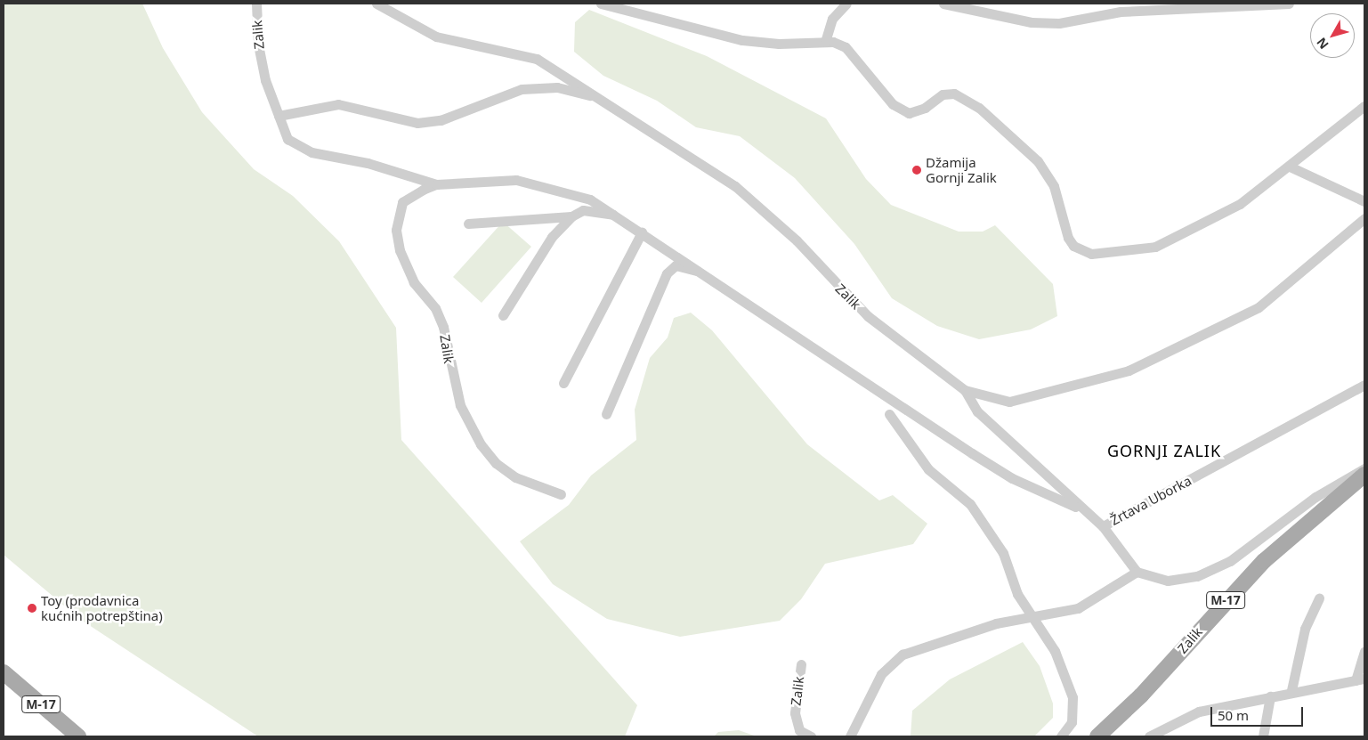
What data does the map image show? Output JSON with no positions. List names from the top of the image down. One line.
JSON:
{"streets":{"main road":["Zalik","M-17"],"street":["Žrtava Uborka"]},"crossings":[["Zalik","Žrtava Uborka"]],"districts":["GORNJI ZALIK"],"places":["Džamija Gornji Zalik","Toy (prodavnica kućnih potrepština)"],"scale_bar":"50 m","north":"bottom left"}
